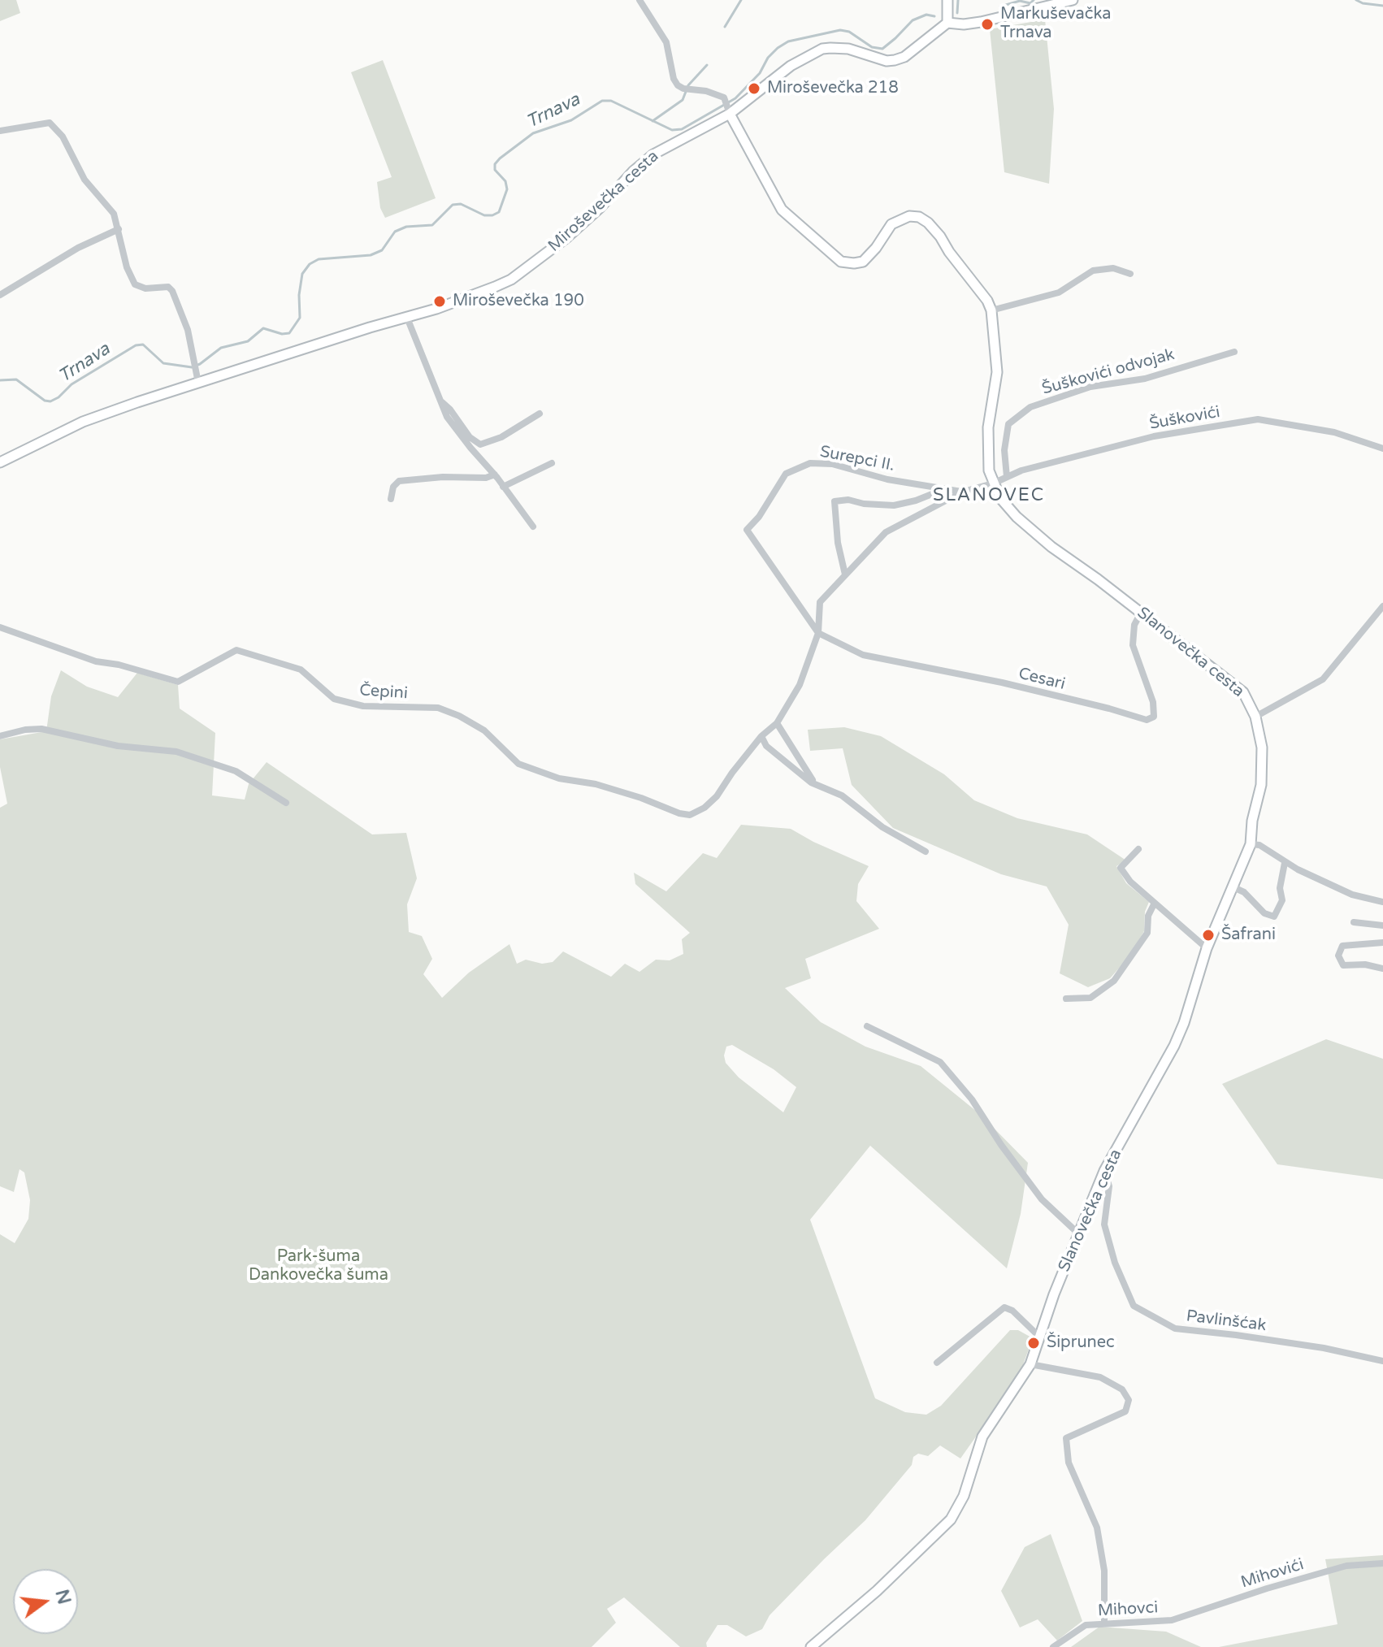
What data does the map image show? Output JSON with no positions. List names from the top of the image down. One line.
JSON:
{"streets":{"street":["Miroševečka cesta","Šuškovići odvojak","Šuškovići","Surepci II.","Slanovečka cesta","Cesari","Čepini","Pavlinšćak","Mihovići","Mihovci"]},"crossings":[["Miroševečka cesta","Slanovečka cesta"],["Šuškovići odvojak","Šuškovići"],["Šuškovići","Slanovečka cesta"],["Surepci II.","Cesari"],["Slanovečka cesta","Cesari"],["Slanovečka cesta","Pavlinšćak"],["Mihovići","Mihovci"]],"districts":["SLANOVEC"],"water":["Trnava"],"parks":["Park-šuma Dankovečka šuma"],"places":["Markuševačka Trnava","Miroševečka 218","Miroševečka 190","Šafrani","Šiprunec"],"north":"right"}
